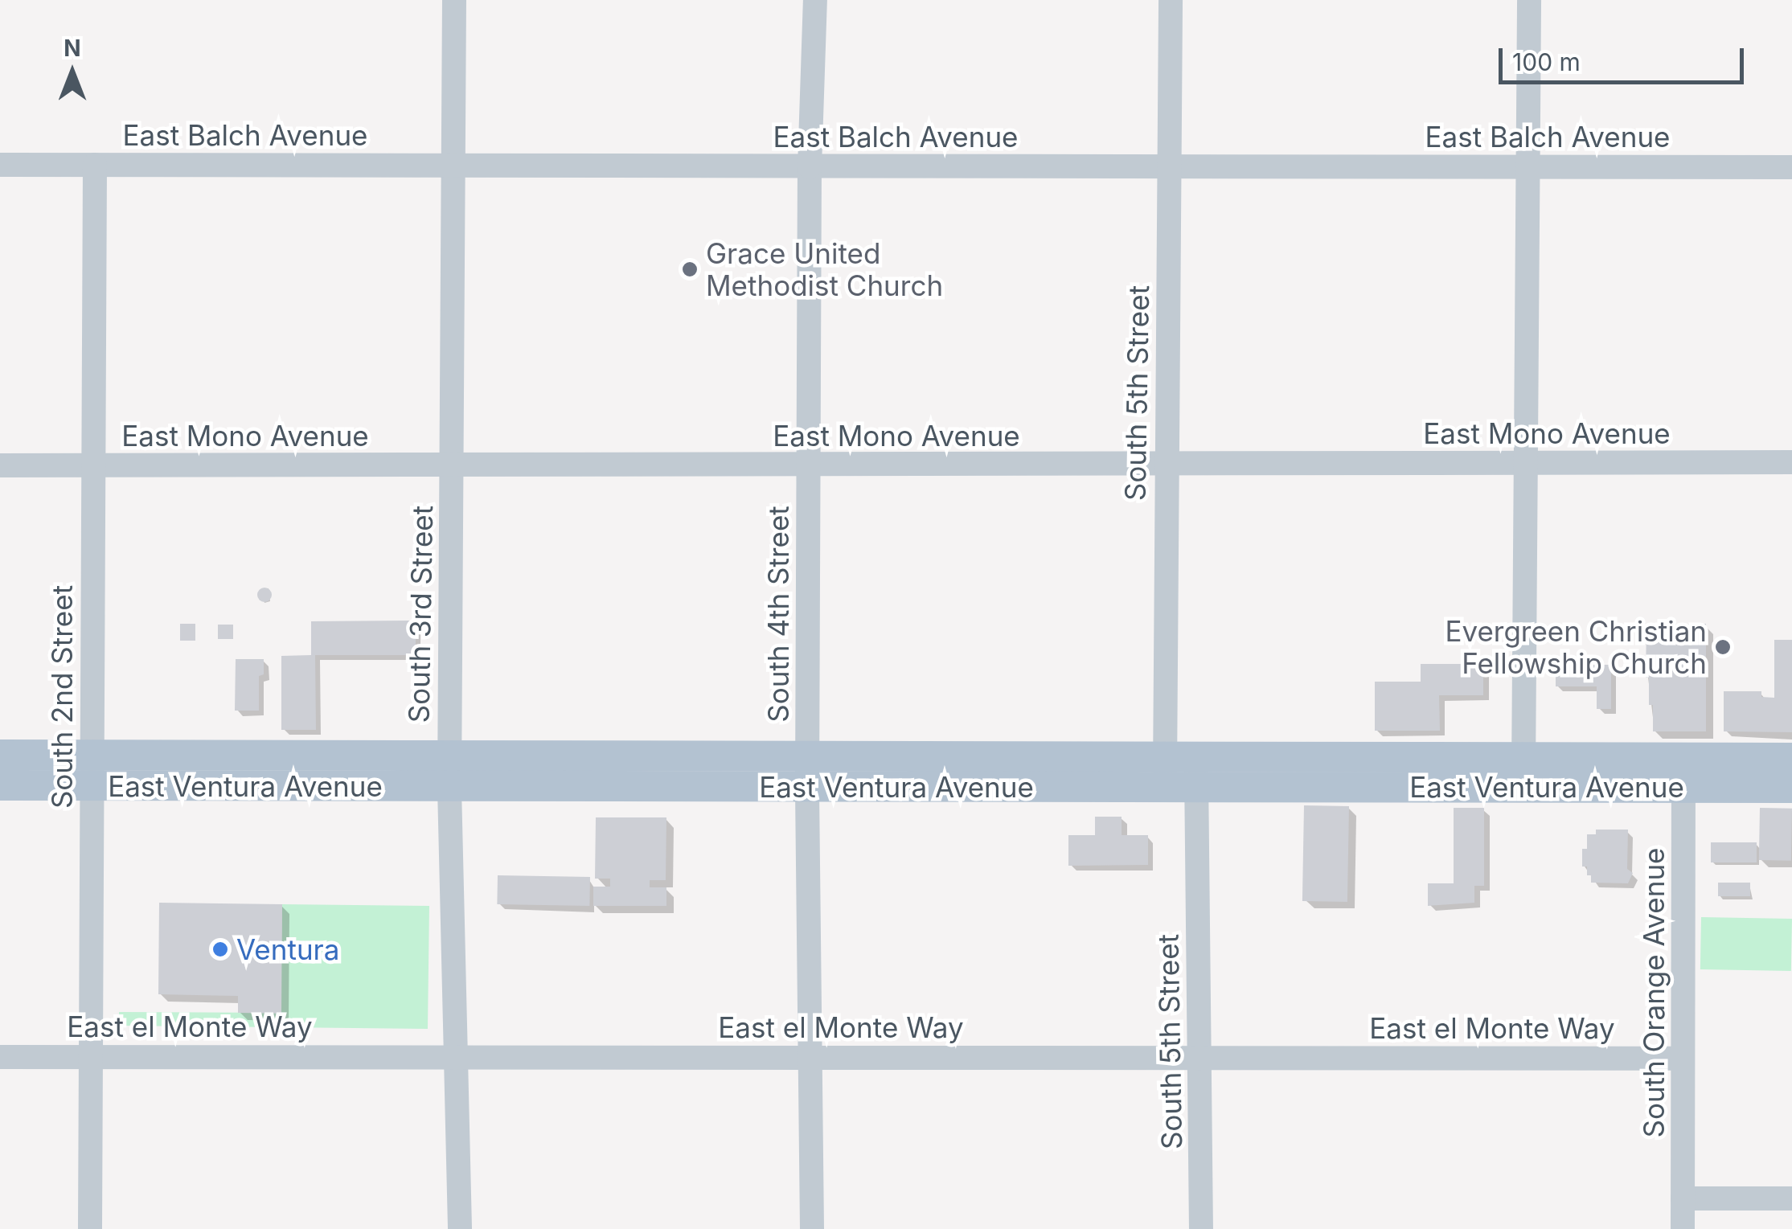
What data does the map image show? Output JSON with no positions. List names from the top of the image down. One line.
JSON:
{"streets":{"main road":["East Ventura Avenue"],"street":["East Balch Avenue","South 5th Street","East Mono Avenue","South 3rd Street","South 4th Street","South 2nd Street","South Orange Avenue","East el Monte Way"]},"crossings":[["East Balch Avenue","South 5th Street"],["East Balch Avenue","South 3rd Street"],["East Balch Avenue","South 4th Street"],["East Balch Avenue","South 2nd Street"],["South 5th Street","East Mono Avenue"],["South 5th Street","East Ventura Avenue"],["South 5th Street","East el Monte Way"],["East Mono Avenue","South 3rd Street"],["East Mono Avenue","South 4th Street"],["East Mono Avenue","South 2nd Street"],["South 3rd Street","East Ventura Avenue"],["South 3rd Street","East el Monte Way"],["South 4th Street","East Ventura Avenue"],["South 4th Street","East el Monte Way"],["South 2nd Street","East Ventura Avenue"],["South 2nd Street","East el Monte Way"],["East Ventura Avenue","South Orange Avenue"],["South Orange Avenue","East el Monte Way"]],"places":["Grace United Methodist Church","Evergreen Christian Fellowship Church","Ventura"],"scale_bar":"100 m","north":"top"}
